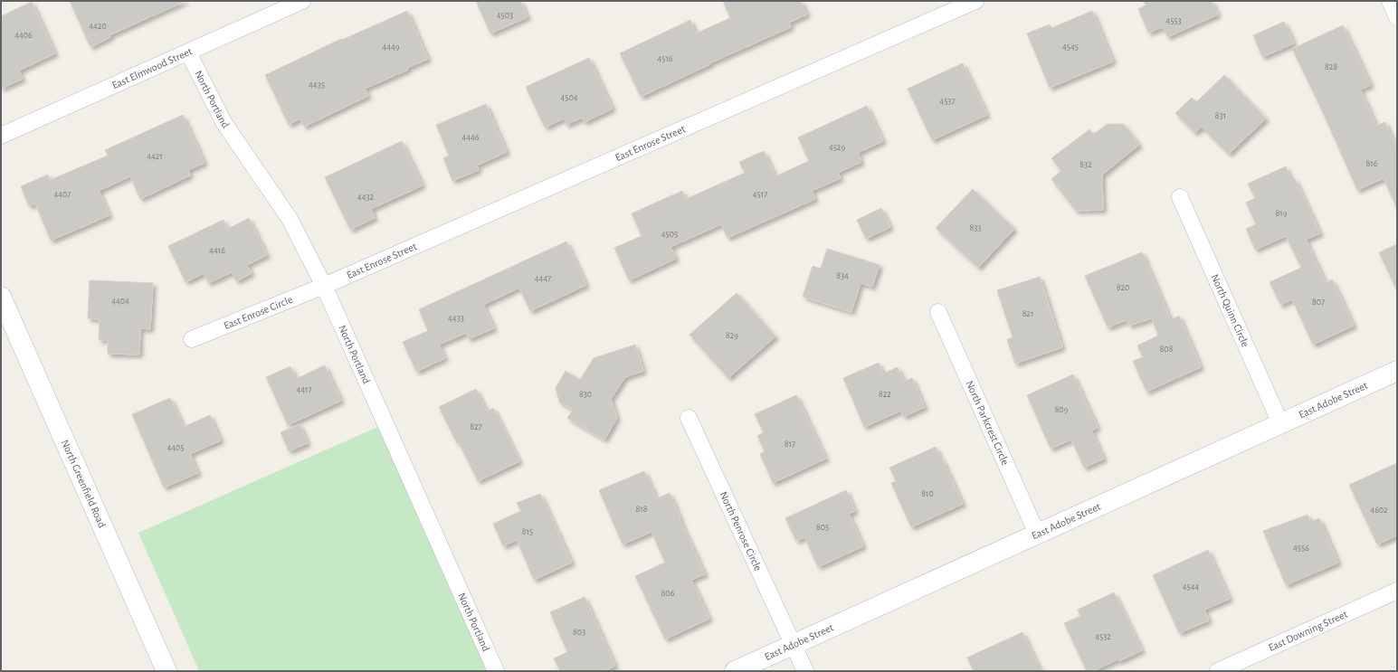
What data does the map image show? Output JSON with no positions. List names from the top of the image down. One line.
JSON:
{"streets":{"street":["East Elmwood Street","North Portland","East Enrose Street","North Quinn Circle","East Enrose Circle","East Adobe Street","North Parkcrest Circle","North Greenfield Road","North Penrose Circle","East Downing Street"]},"crossings":[["East Elmwood Street","North Portland"],["North Portland","East Enrose Street"],["North Portland","East Enrose Circle"],["East Enrose Street","East Enrose Circle"],["North Quinn Circle","East Adobe Street"],["East Adobe Street","North Parkcrest Circle"],["East Adobe Street","North Penrose Circle"]],"house_numbers":["4503","4553","4420","4406","4449","4545","4516","828","4435","4504","4537","831","4446","4529","4421","816","832","4407","4517","4432","819","833","4505","4416","834","4447","820","4404","807","821","4433","829","808","4417","830","822","809","827","817","4405","810","818","4602","805","815","4556","4544","806","803","4532"]}
